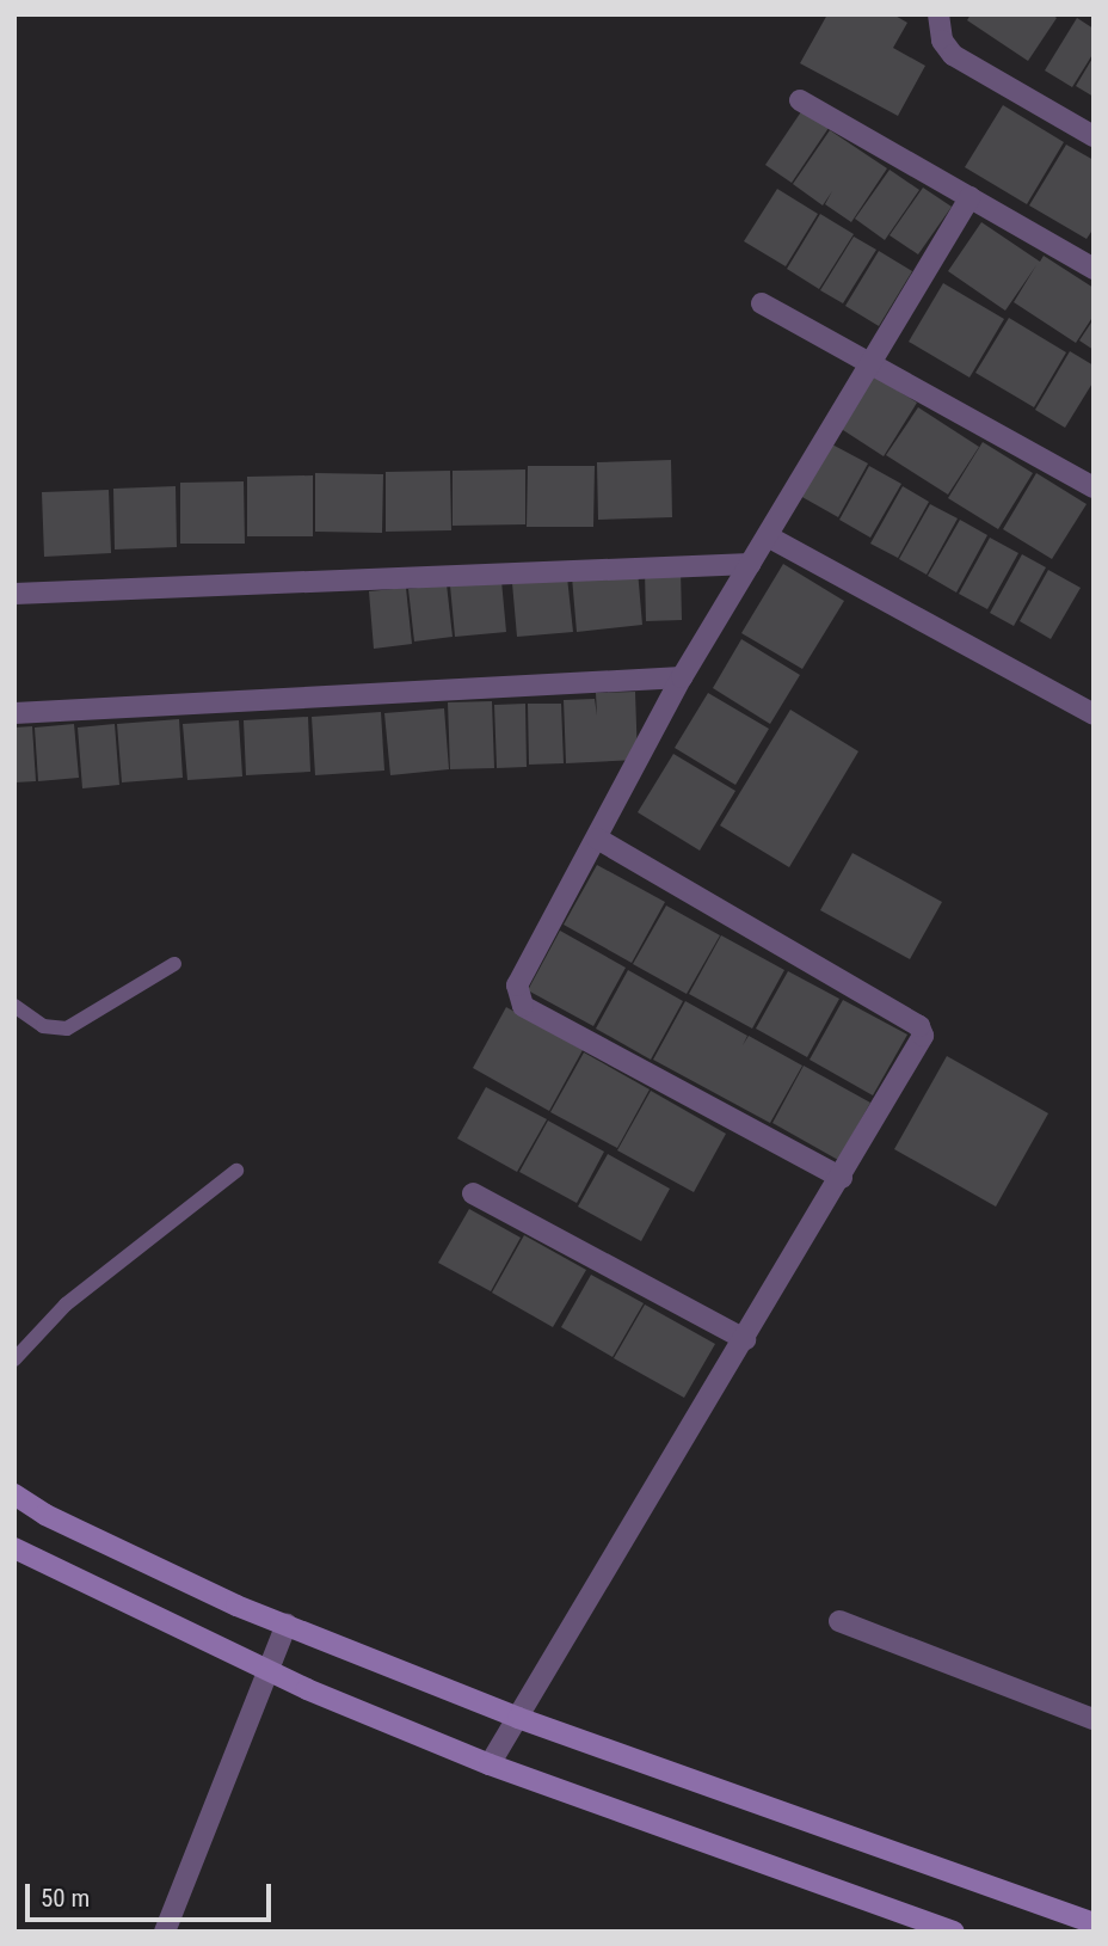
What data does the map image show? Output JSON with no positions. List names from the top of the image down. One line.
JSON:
{"scale_bar":"50 m"}
